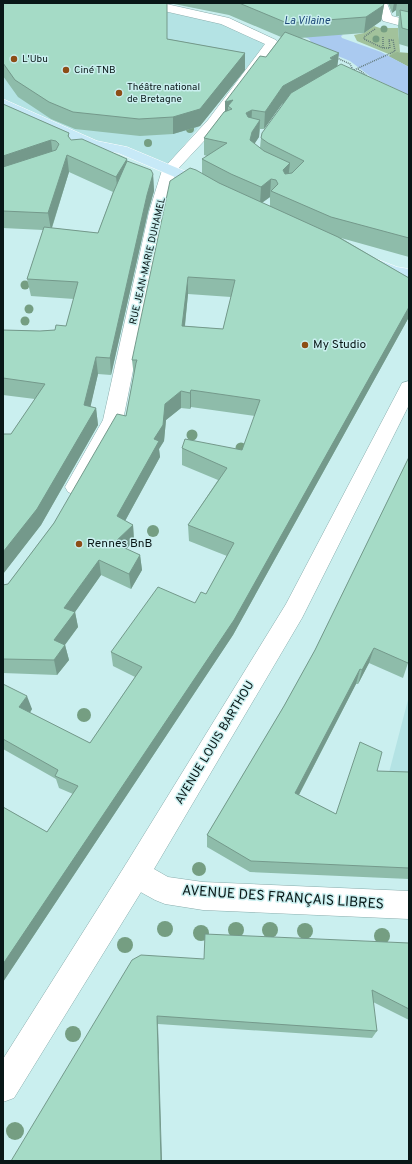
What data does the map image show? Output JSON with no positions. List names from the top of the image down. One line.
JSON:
{"streets":{"street":["RUE JEAN-MARIE DUHAMEL","AVENUE LOUIS BARTHOU","AVENUE DES FRANÇAIS LIBRES"]},"crossings":[["AVENUE LOUIS BARTHOU","AVENUE DES FRANÇAIS LIBRES"]],"water":["La Vilaine"],"places":["L'Ubu","Ciné TNB","Théâtre national de Bretagne","My Studio","Rennes BnB"]}
